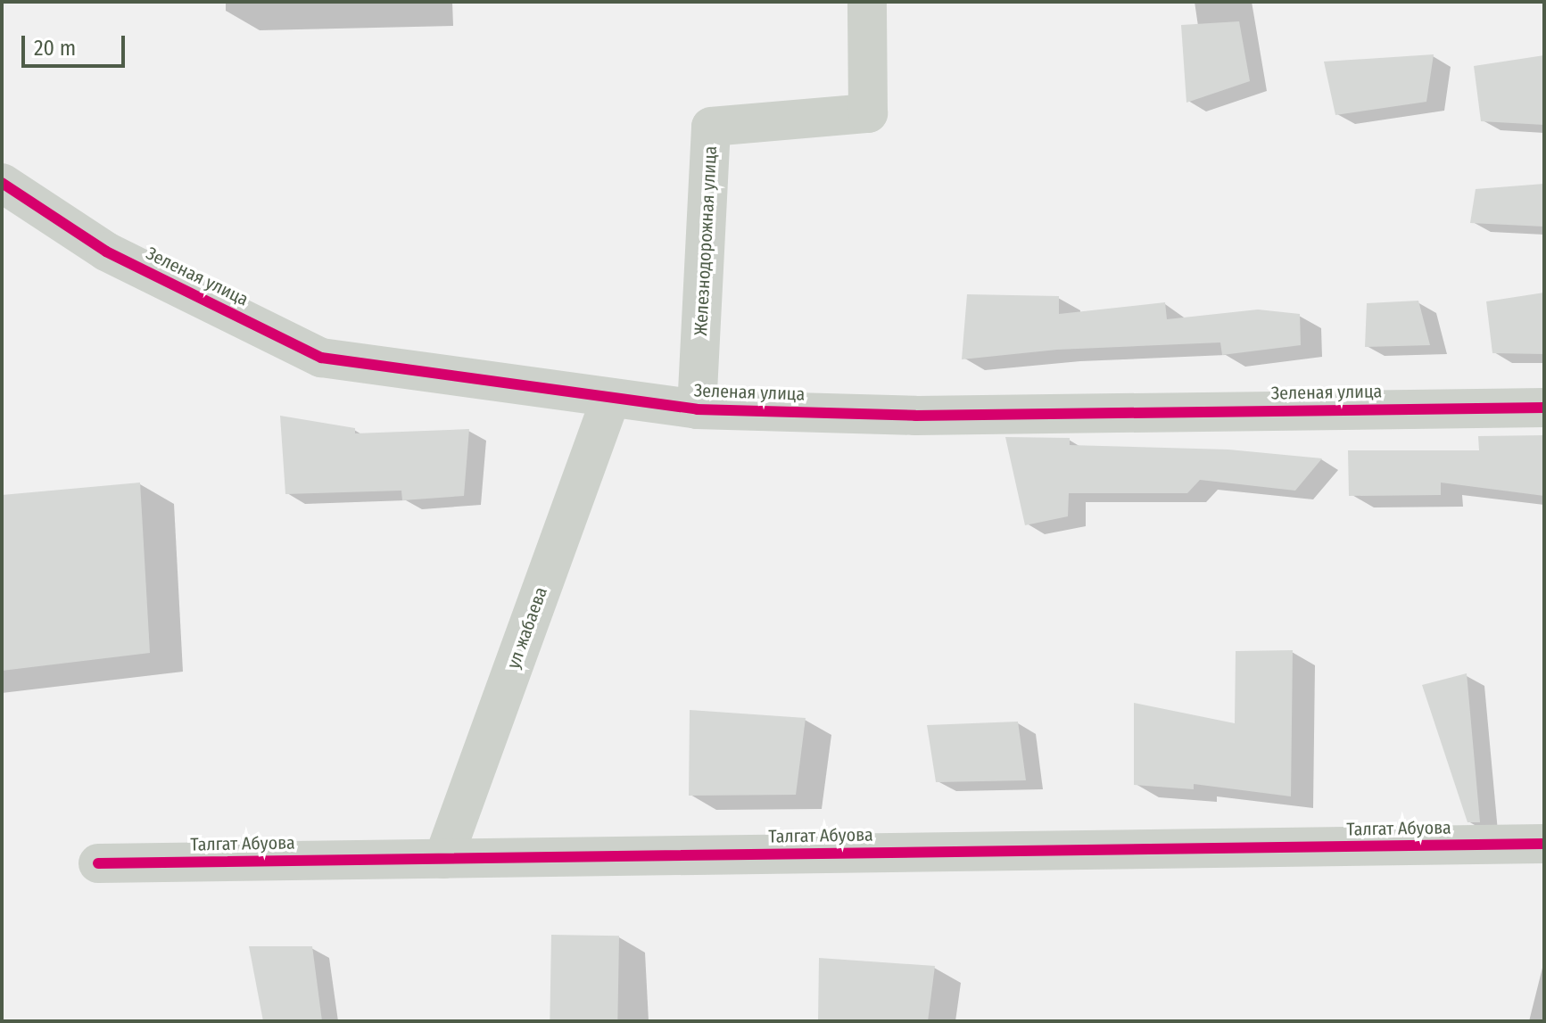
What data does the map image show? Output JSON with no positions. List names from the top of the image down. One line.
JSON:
{"streets":{"street":["Железнодорожная улица","Зеленая улица","ул жабаева","Талгат Абуова"]},"crossings":[["Железнодорожная улица","Зеленая улица"],["Зеленая улица","ул жабаева"],["ул жабаева","Талгат Абуова"]],"scale_bar":"20 m"}
